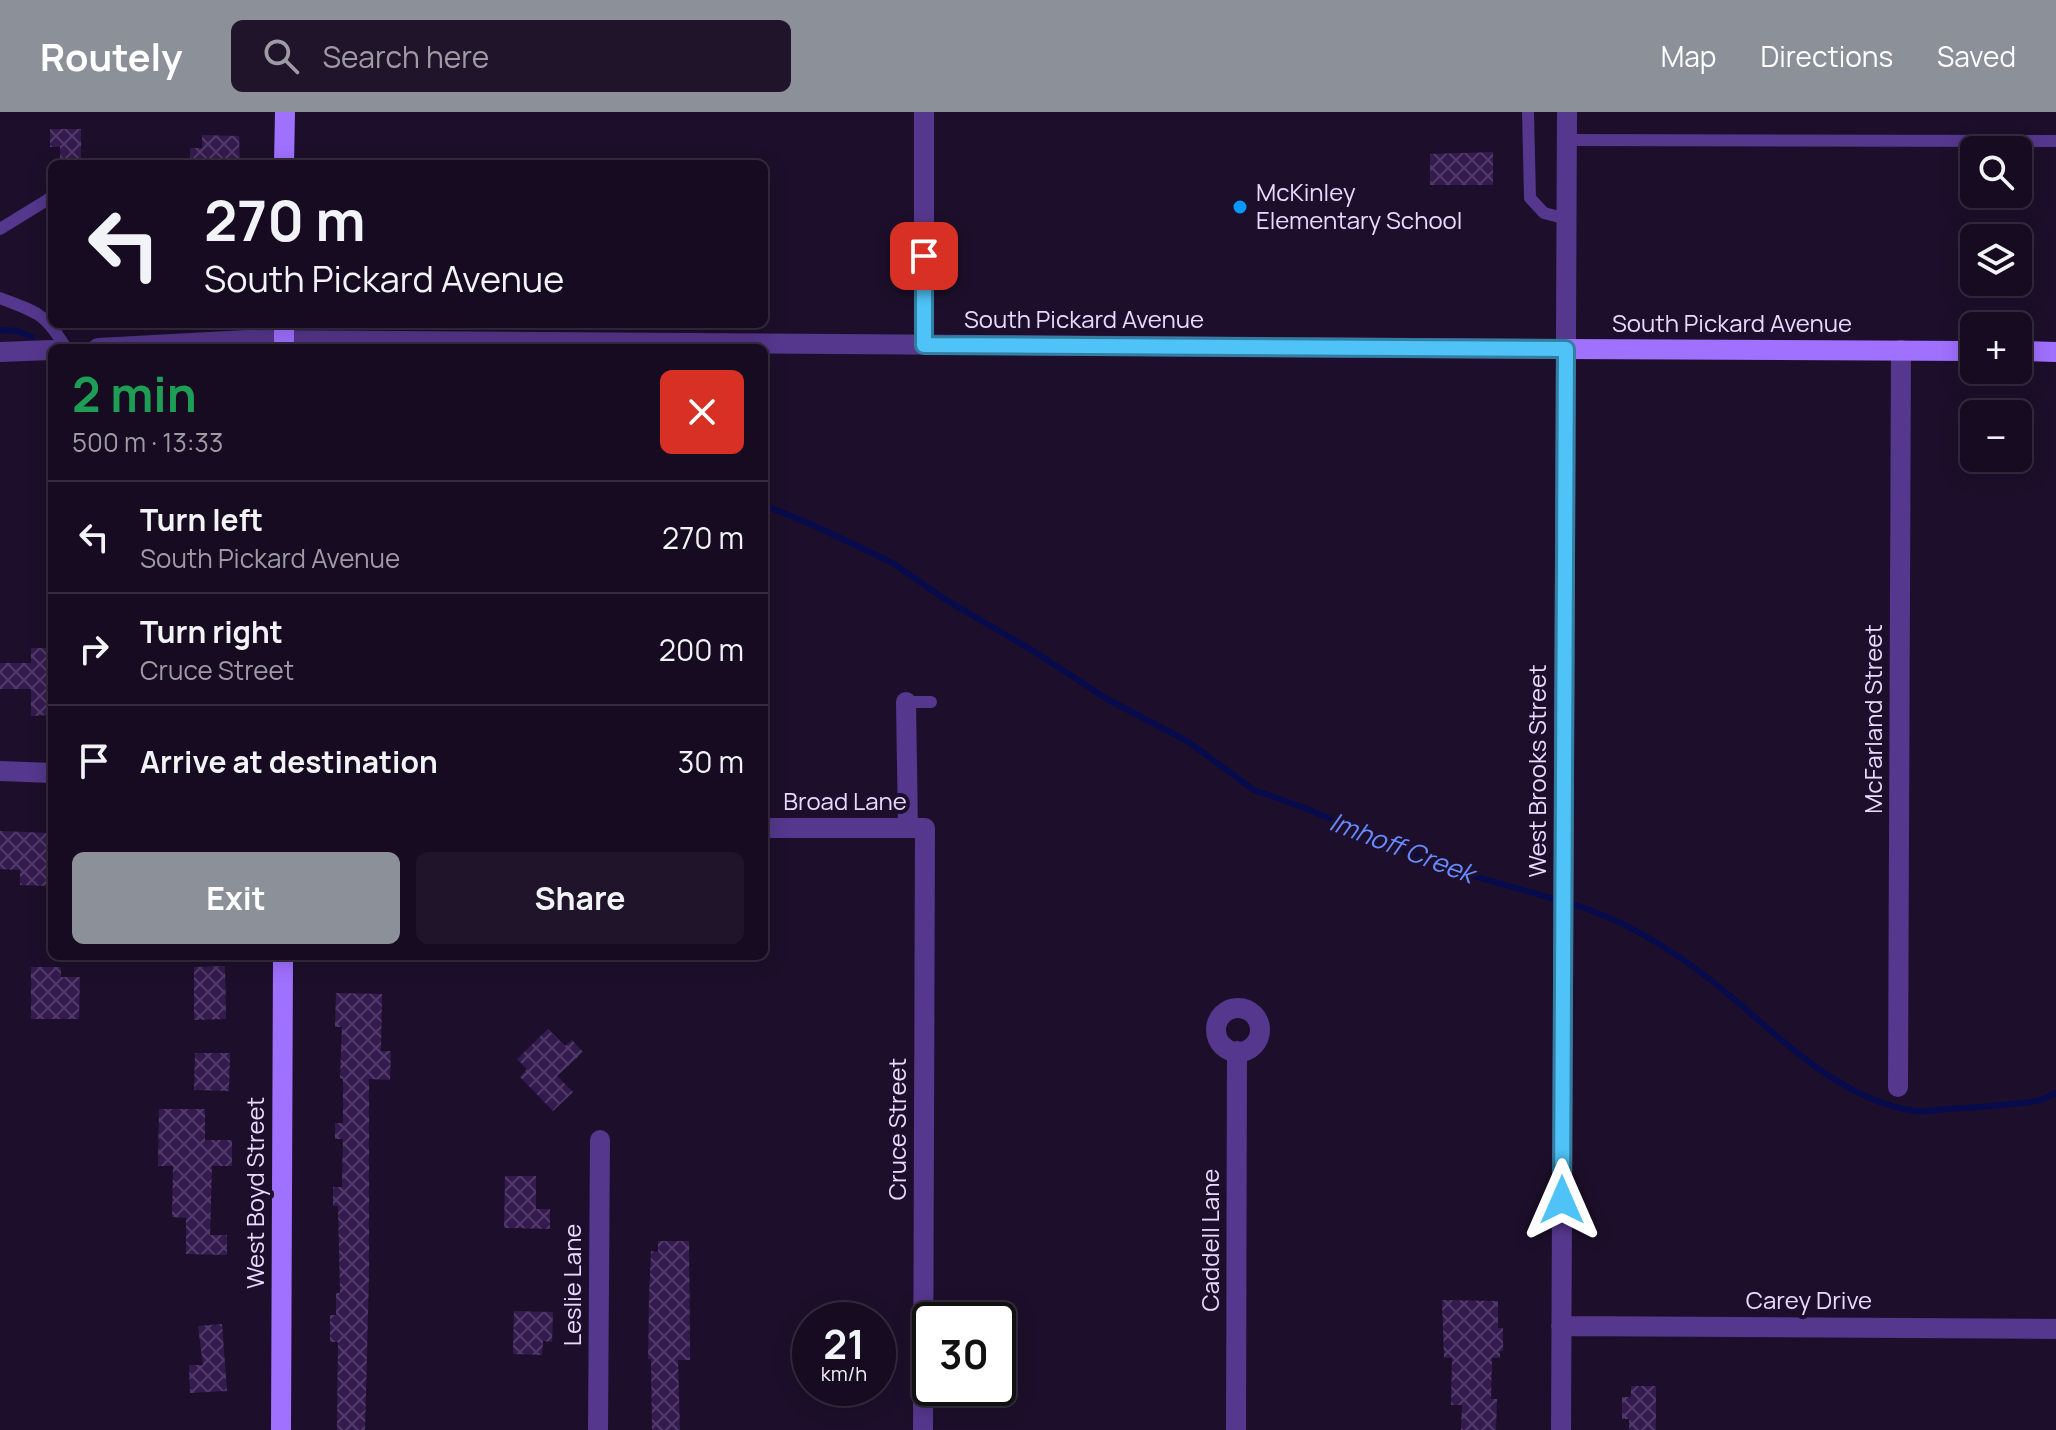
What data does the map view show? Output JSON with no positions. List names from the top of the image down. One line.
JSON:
{"streets":{"street":["South Pickard Avenue","McFarland Street","West Brooks Street","Broad Lane","Cruce Street","West Boyd Street","Caddell Lane","Leslie Lane","Carey Drive"]},"crossings":[["South Pickard Avenue","McFarland Street"],["South Pickard Avenue","West Brooks Street"],["West Brooks Street","Carey Drive"],["Broad Lane","Cruce Street"]],"water":["Imhoff Creek"],"places":["McKinley Elementary School"],"page":{"header":"Routely","search":"Search here","nav":["Map","Directions","Saved"],"map_buttons":["+","−"],"turn":["270 m","South Pickard Avenue"],"heading":["2 min","500 m · 13:33"],"list":[{"name":"Turn left","note":"South Pickard Avenue","value":"270 m"},{"name":"Turn right","note":"Cruce Street","value":"200 m"},{"name":"Arrive at destination","value":"30 m"}],"buttons":["Exit","Share"],"speed":"21 km/h","limit":"30"}}
